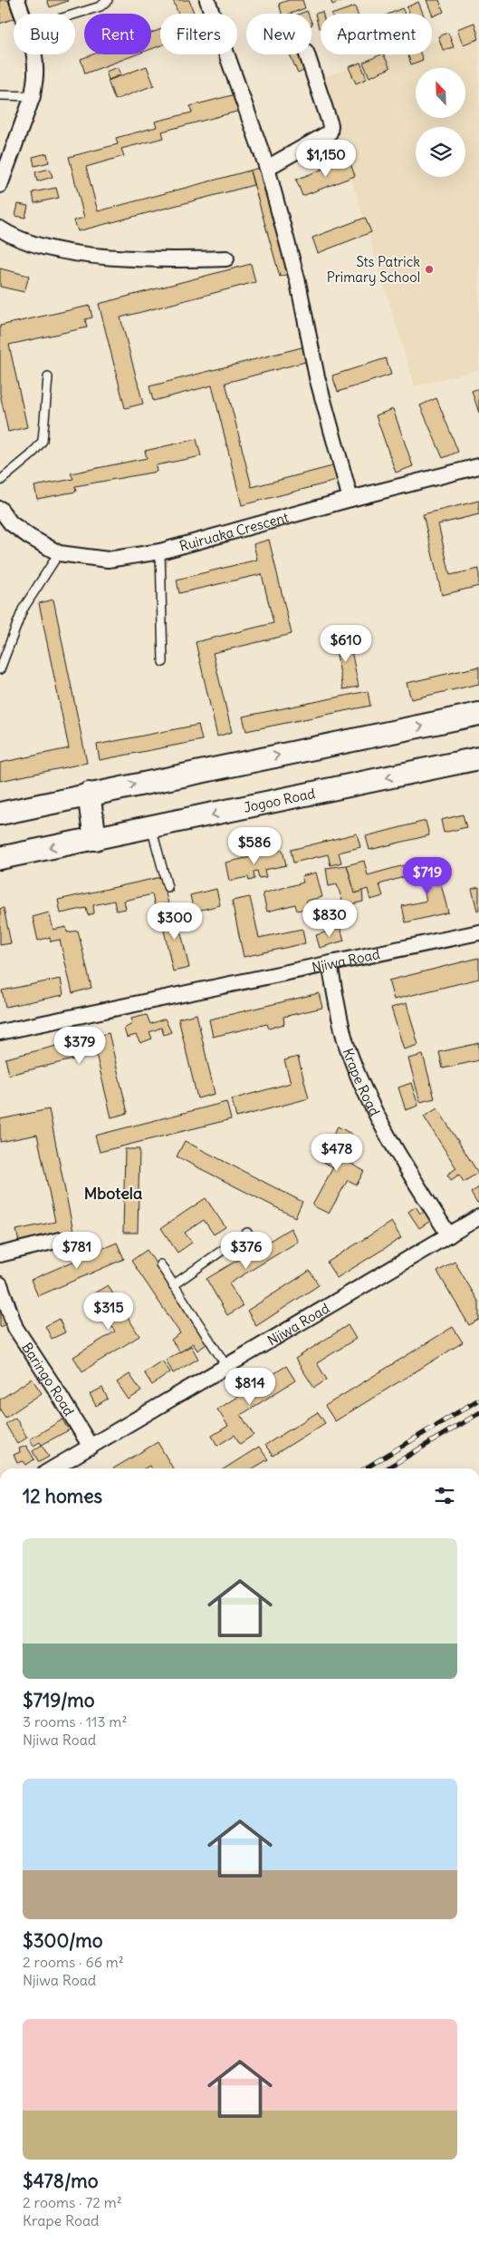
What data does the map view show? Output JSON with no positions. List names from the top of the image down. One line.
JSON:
{"streets":{"main road":["Jogoo Road"],"street":["Ruiruaka Crescent","Njiwa Road","Krape Road","Baringo Road"]},"crossings":[["Njiwa Road","Krape Road"],["Njiwa Road","Baringo Road"]],"districts":["Mbotela"],"places":["Sts Patrick Primary School"],"north":"top left","page":{"chip":["Buy","Rent","Filters","New","Apartment"],"price":["$1,150","$610","$586","$719","$830","$300","$379","$478","$781","$376","$315","$814"],"heading":"12 homes","list":[{"name":"$719/mo","note":"3 rooms · 113 m² · Njiwa Road"},{"name":"$300/mo","note":"2 rooms · 66 m² · Njiwa Road"},{"name":"$478/mo","note":"2 rooms · 72 m² · Krape Road"}]}}
